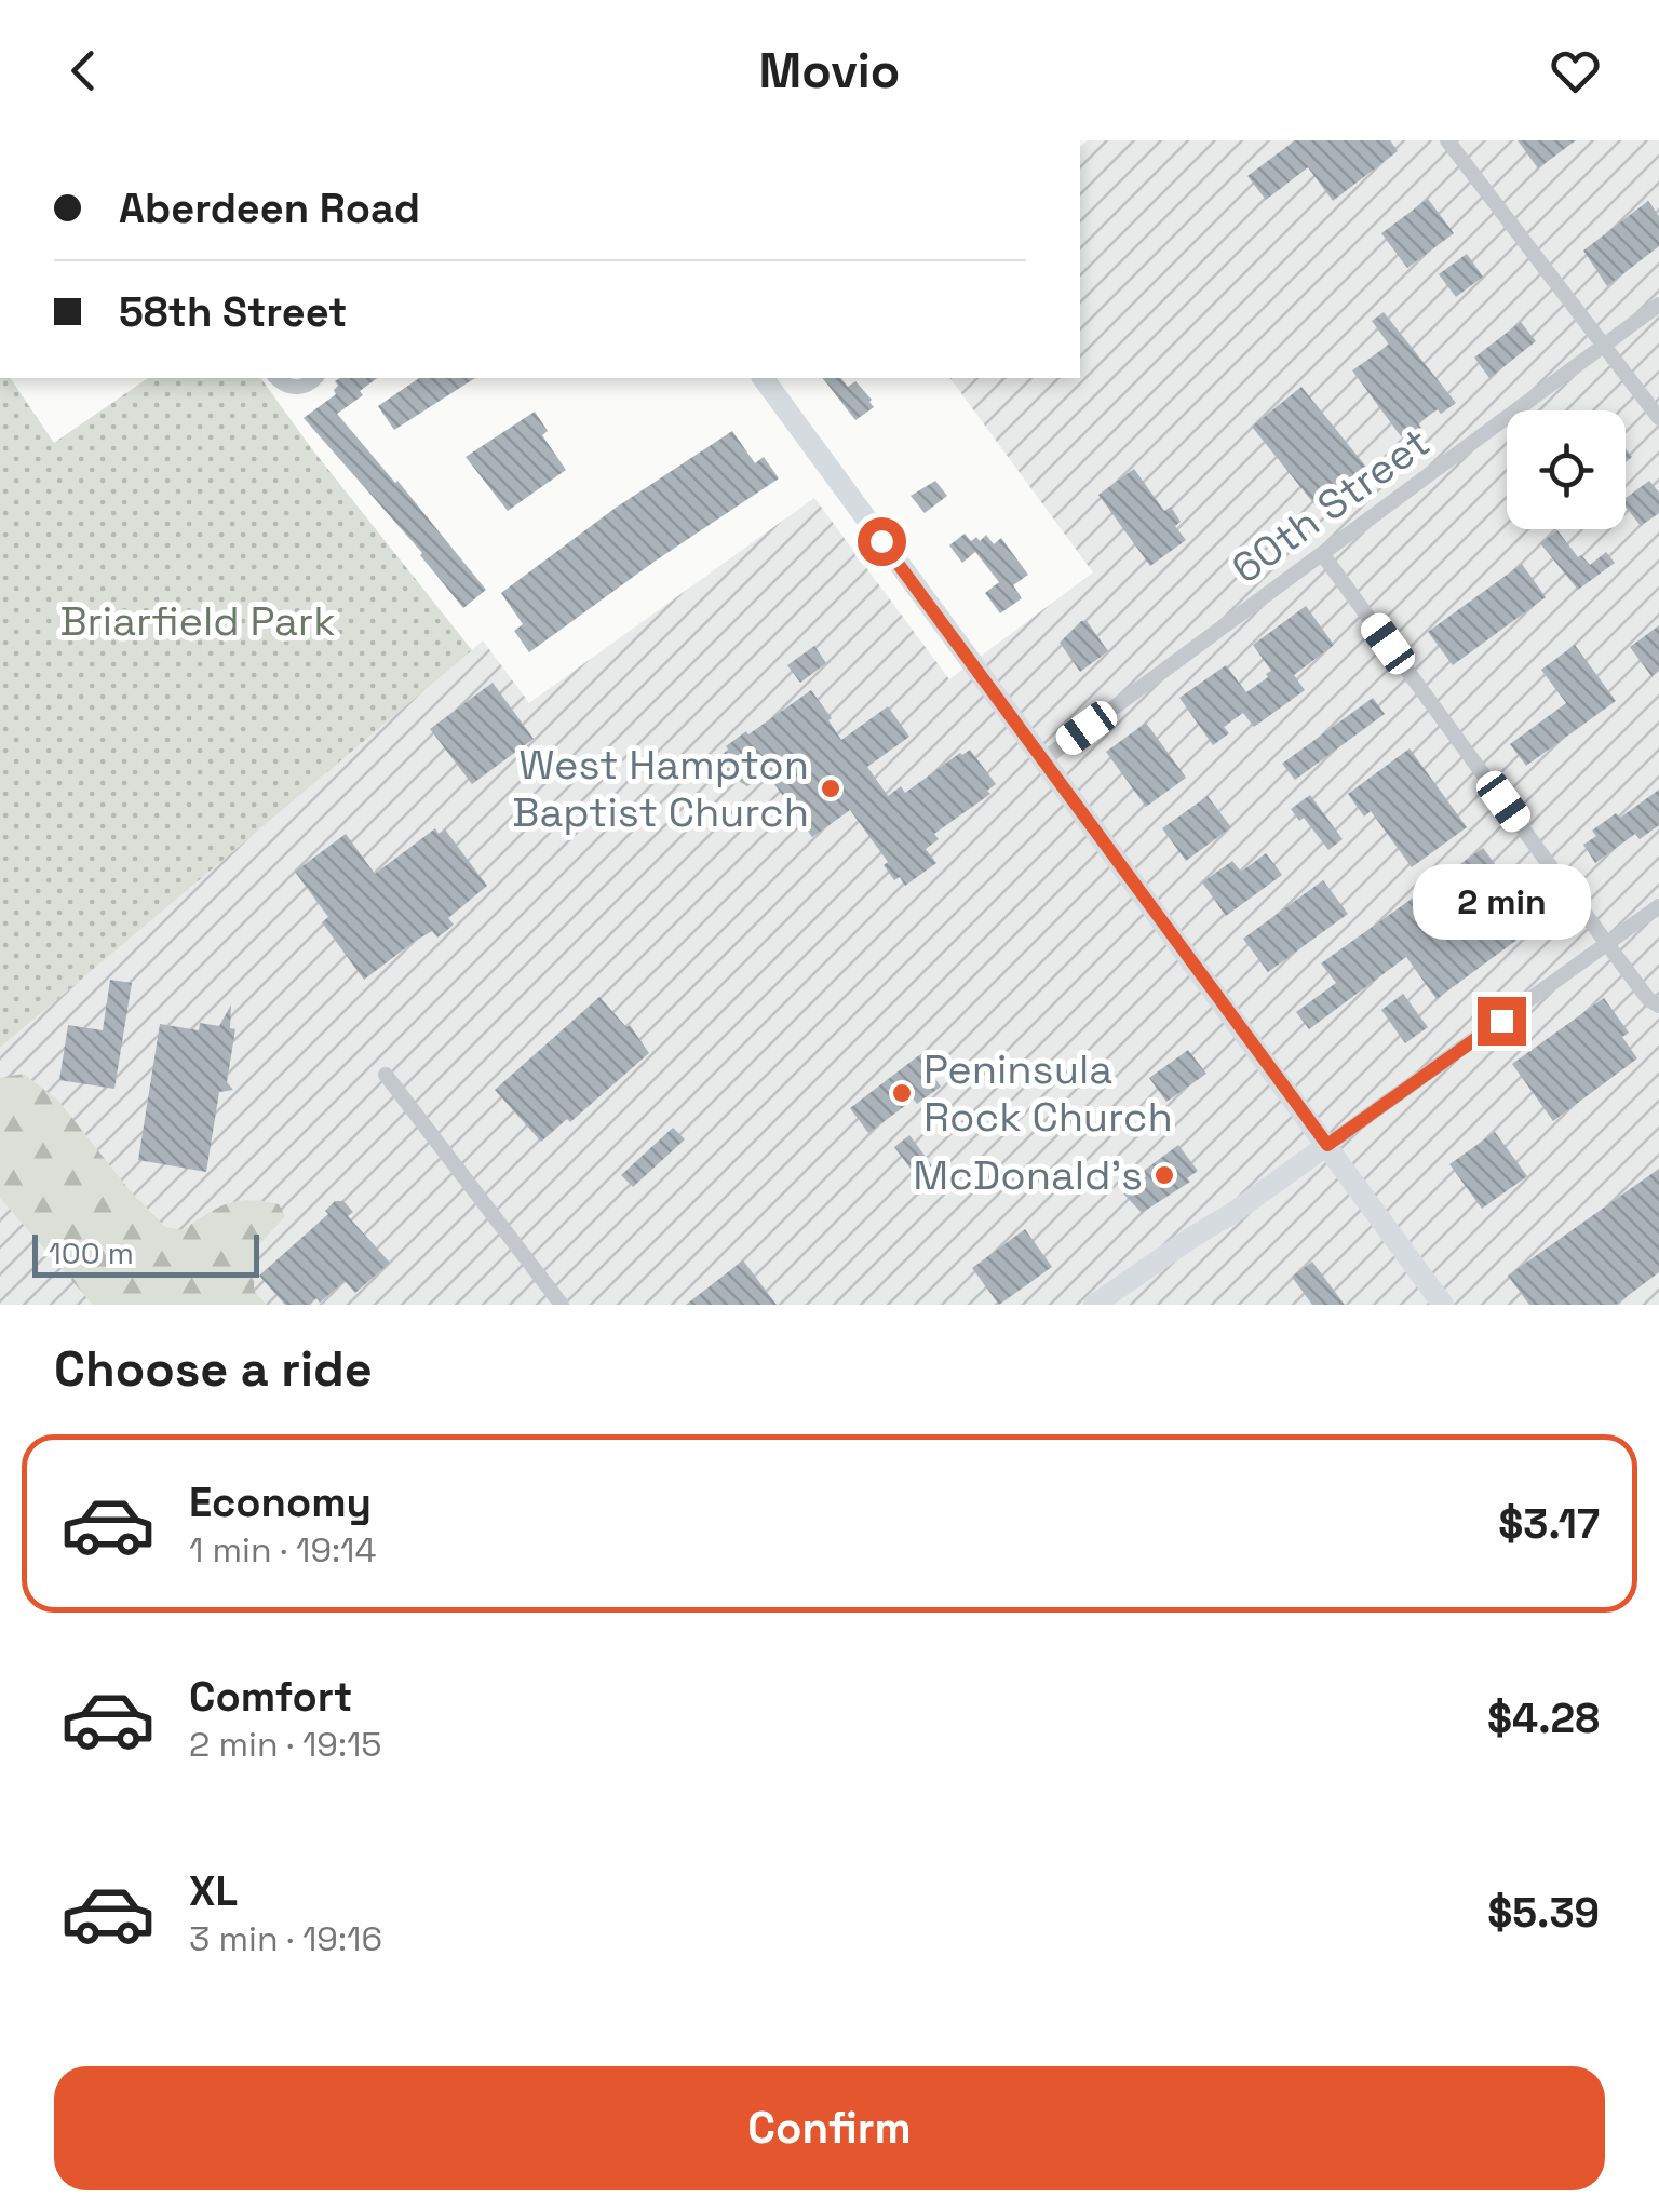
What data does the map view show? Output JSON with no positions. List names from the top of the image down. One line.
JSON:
{"streets":{"street":["60th Street"]},"parks":["Briarfield Park"],"places":["West Hampton Baptist Church","Peninsula Rock Church","McDonald's"],"scale_bar":"100 m","page":{"header":"Movio","banner":["Aberdeen Road","58th Street"],"bubble":"2 min","scale":"100 m","heading":"Choose a ride","list":[{"name":"Economy","note":"1 min · 19:14","value":"$3.17"},{"name":"Comfort","note":"2 min · 19:15","value":"$4.28"},{"name":"XL","note":"3 min · 19:16","value":"$5.39"}],"buttons":"Confirm"}}
